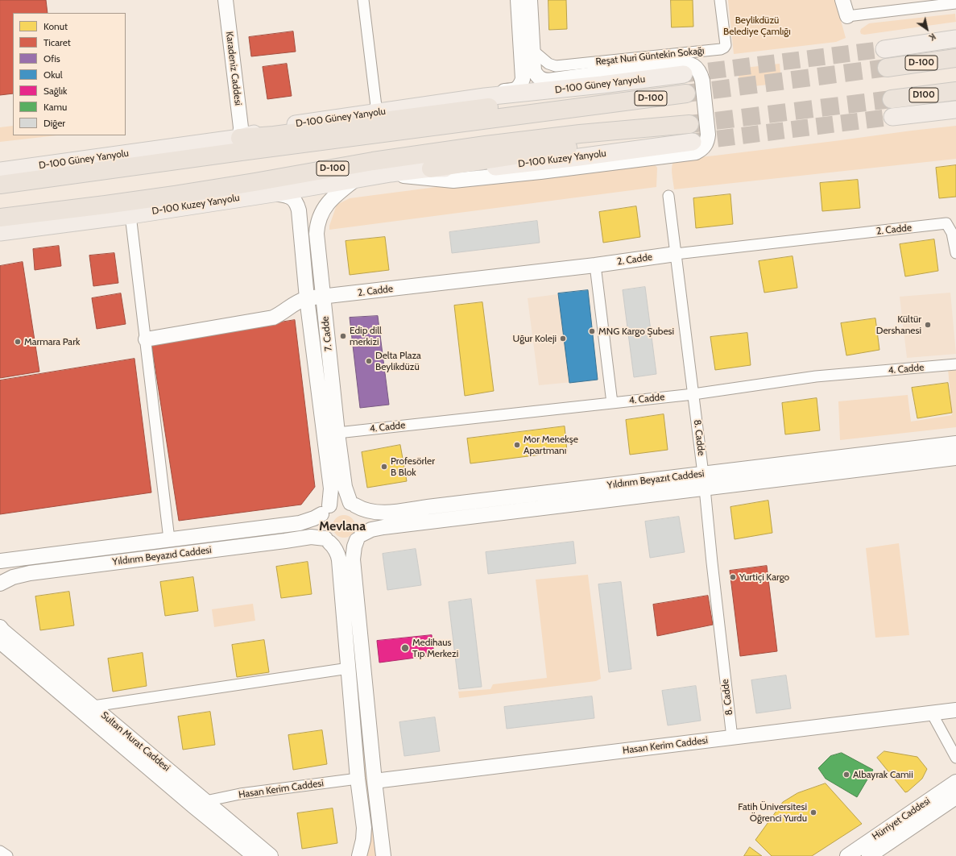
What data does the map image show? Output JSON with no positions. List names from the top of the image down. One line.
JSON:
{"streets":{"highway":["D-100","D100"],"main road":["Karadeniz Caddesi","D-100 Güney Yanyolu","D-100 Kuzey Yanyolu","2. Cadde","7. Cadde","8. Cadde","Yıldırım Beyazıt Caddesi","Yıldırım Beyazıd Caddesi","Sultan Murat Caddesi","Hasan Kerim Caddesi","Hürriyet Caddesi"],"street":["Reşat Nuri Güntekin Sokağı","4. Cadde"]},"crossings":[["Karadeniz Caddesi","D-100 Güney Yanyolu"],["D-100 Kuzey Yanyolu","7. Cadde"],["2. Cadde","7. Cadde"],["2. Cadde","8. Cadde"],["7. Cadde","4. Cadde"],["7. Cadde","Yıldırım Beyazıt Caddesi"],["7. Cadde","Yıldırım Beyazıd Caddesi"],["4. Cadde","8. Cadde"],["8. Cadde","Yıldırım Beyazıt Caddesi"],["8. Cadde","Hasan Kerim Caddesi"],["Yıldırım Beyazıt Caddesi","Yıldırım Beyazıd Caddesi"],["Sultan Murat Caddesi","Hasan Kerim Caddesi"]],"districts":["Mevlana"],"parks":["Beylikdüzü Belediye Çamlığı"],"places":["Kültür Dershanesi","MNG Kargo Şubesi","Edip dill merkizi","Uğur Koleji","Marmara Park","Delta Plaza Beylikdüzü","Mor Menekşe Apartmanı","Profesörler B Blok","Yurtiçi Kargo","Medihaus Tıp Merkezi","Albayrak Camii","Fatih Üniversitesi Öğrenci Yurdu"],"legend":["Konut","Ticaret","Ofis","Okul","Sağlık","Kamu","Diğer"],"north":"bottom right"}
